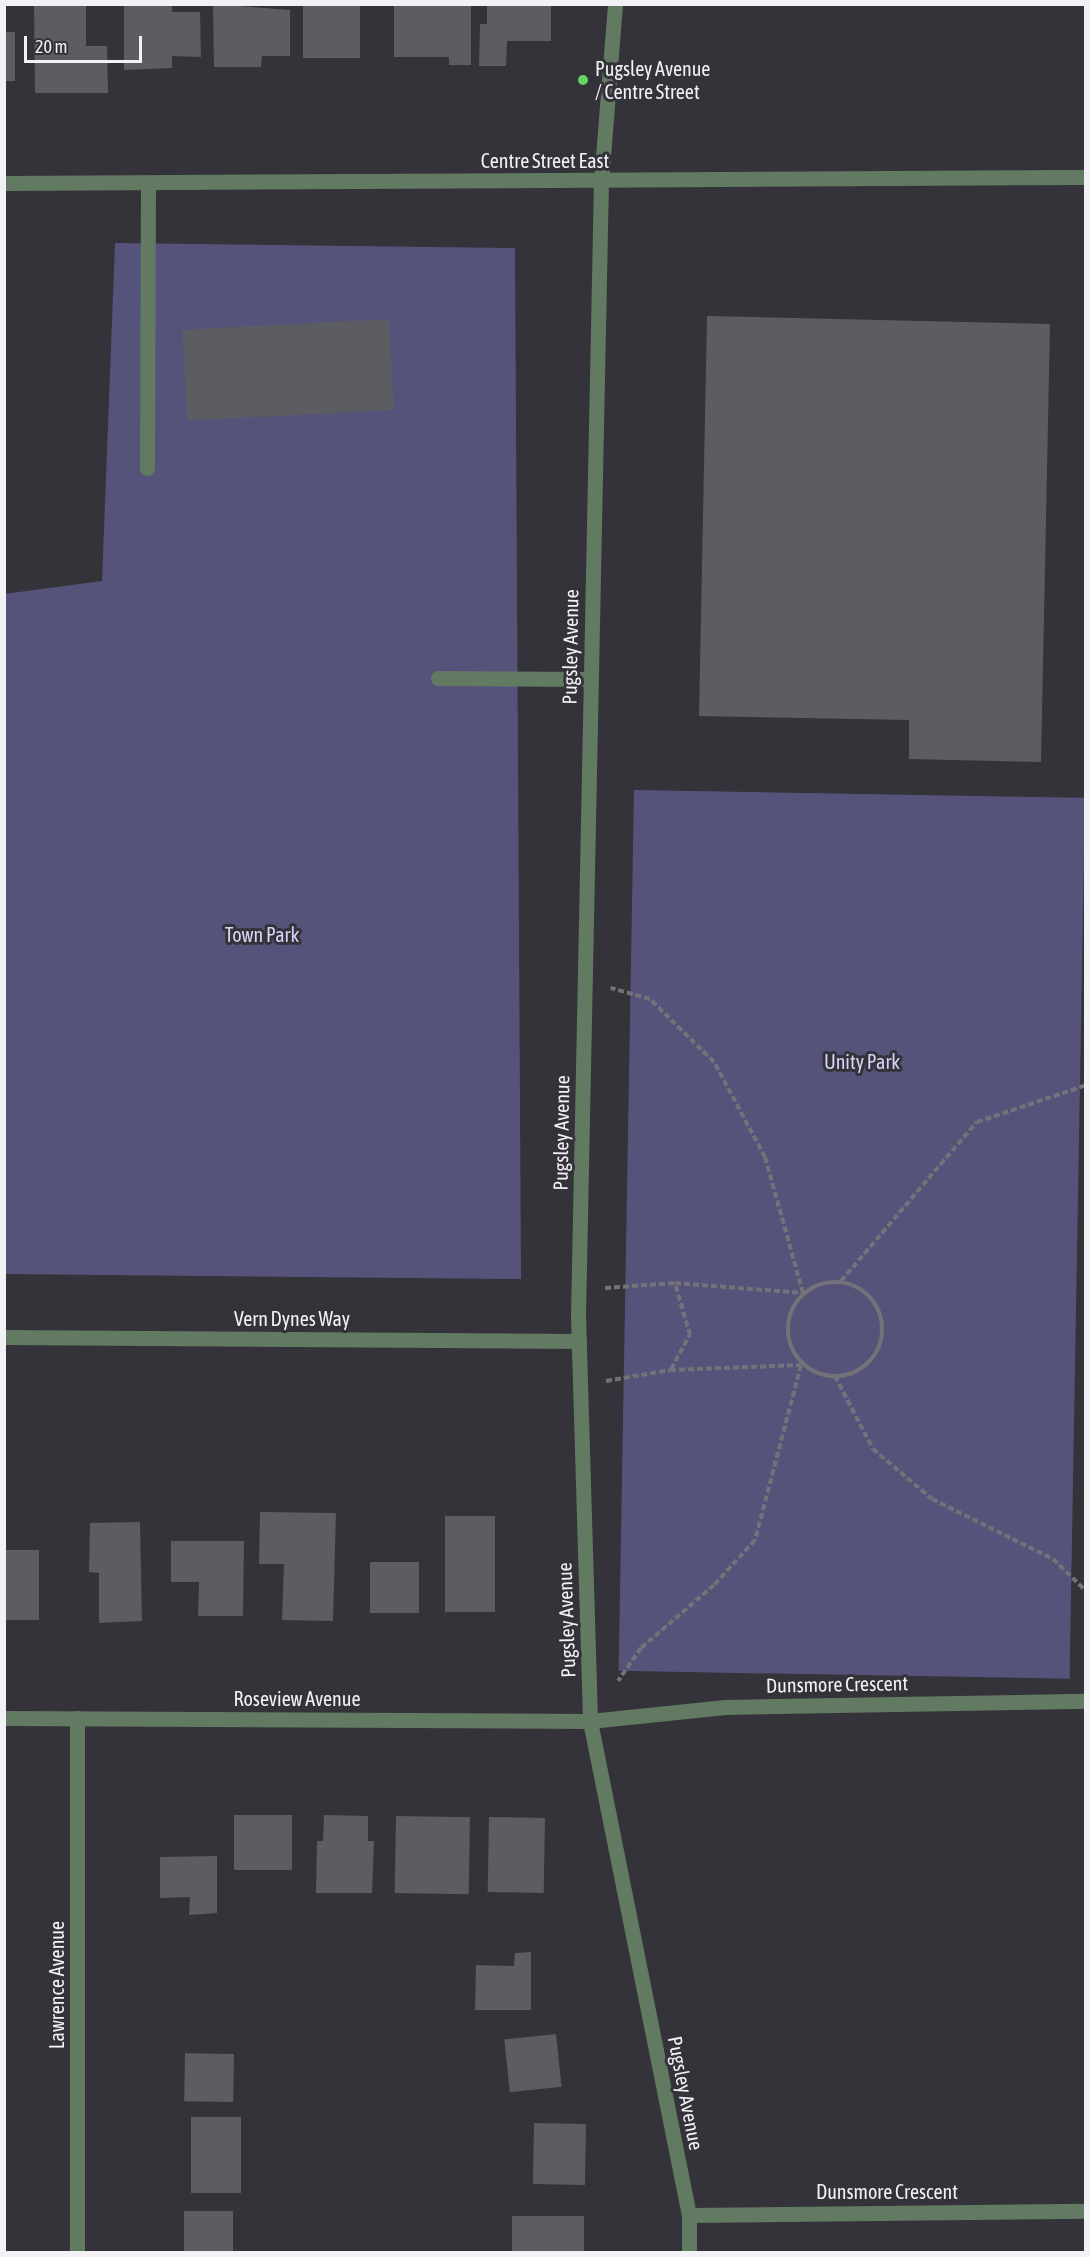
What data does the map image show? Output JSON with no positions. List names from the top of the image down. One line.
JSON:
{"streets":{"street":["Centre Street East","Pugsley Avenue","Vern Dynes Way","Dunsmore Crescent","Roseview Avenue","Lawrence Avenue"]},"crossings":[["Centre Street East","Pugsley Avenue"],["Pugsley Avenue","Vern Dynes Way"],["Pugsley Avenue","Dunsmore Crescent"],["Pugsley Avenue","Roseview Avenue"],["Dunsmore Crescent","Roseview Avenue"],["Roseview Avenue","Lawrence Avenue"]],"parks":["Town Park","Unity Park"],"places":["Pugsley Avenue / Centre Street"],"scale_bar":"20 m"}
